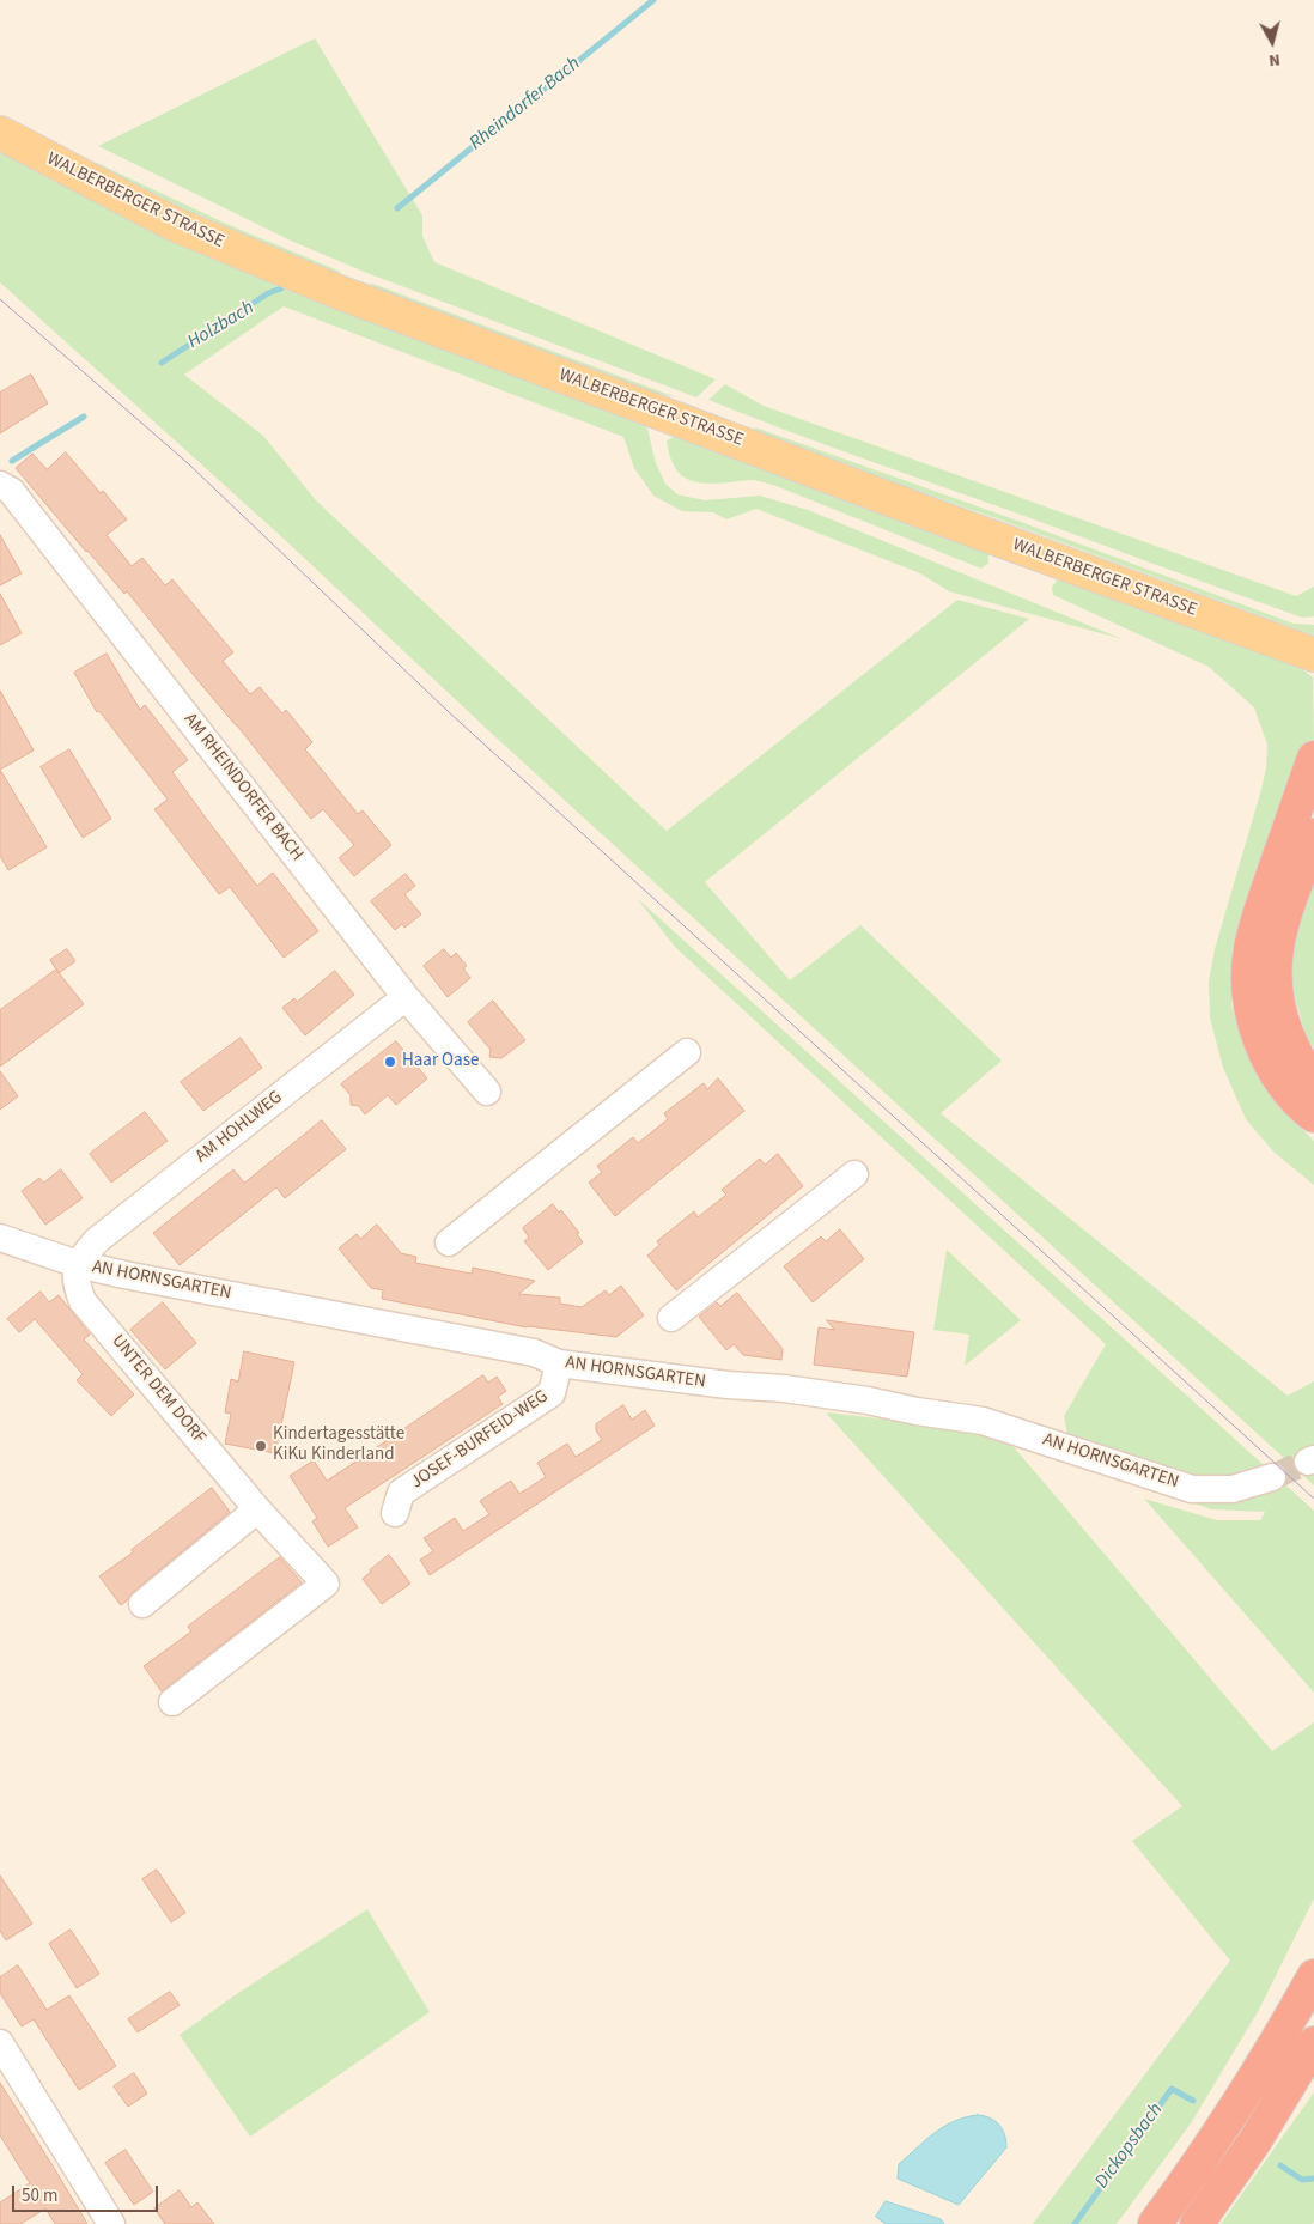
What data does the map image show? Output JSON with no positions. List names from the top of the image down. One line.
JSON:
{"streets":{"main road":["WALBERBERGER STRASSE"],"street":["AM RHEINDORFER BACH","AM HOHLWEG","AN HORNSGARTEN","UNTER DEM DORF","JOSEF-BURFEID-WEG"]},"crossings":[["AM RHEINDORFER BACH","AM HOHLWEG"],["AM HOHLWEG","AN HORNSGARTEN"],["AM HOHLWEG","UNTER DEM DORF"],["AN HORNSGARTEN","UNTER DEM DORF"],["AN HORNSGARTEN","JOSEF-BURFEID-WEG"]],"water":["Rheindorfer Bach","Holzbach","Dickopsbach"],"places":["Haar Oase","Kindertagesstätte KiKu Kinderland"],"scale_bar":"50 m","north":"bottom"}
